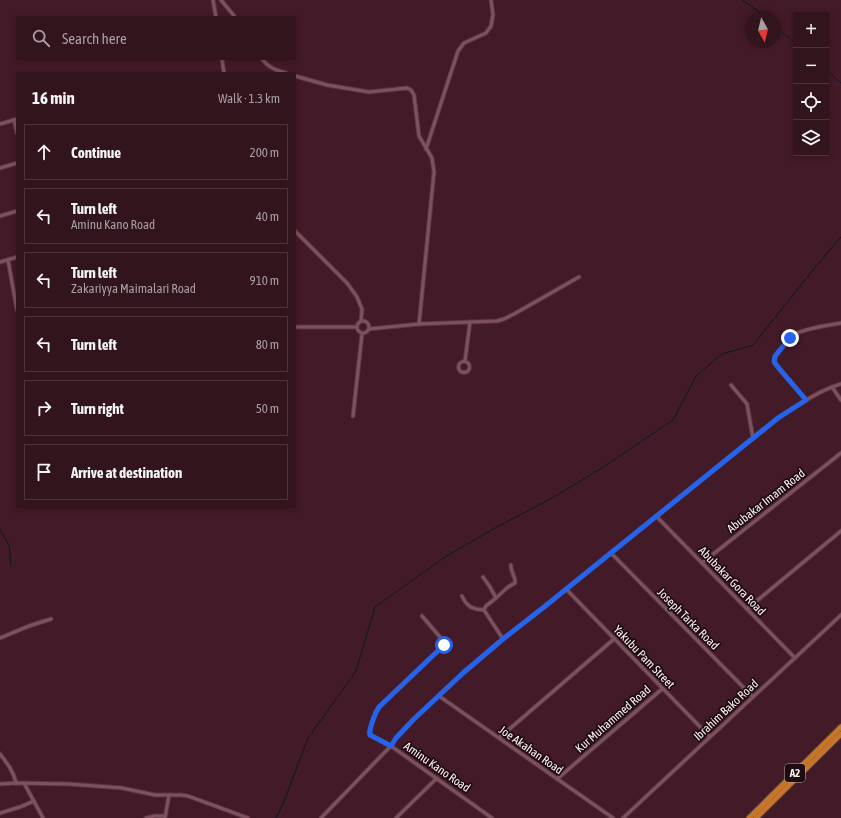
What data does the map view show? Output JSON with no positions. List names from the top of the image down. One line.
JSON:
{"streets":{"highway":["A2"],"street":["Abubakar Imam Road","Abubakar Gora Road","Joseph Tarka Road","Yakubu Pam Street","Ibrahim Bako Road","Kur Muhammed Road","Joe Akahan Road","Aminu Kano Road"]},"crossings":[["Abubakar Imam Road","Abubakar Gora Road"],["Abubakar Gora Road","Ibrahim Bako Road"],["Joseph Tarka Road","Ibrahim Bako Road"],["Yakubu Pam Street","Ibrahim Bako Road"],["Yakubu Pam Street","Kur Muhammed Road"],["Kur Muhammed Road","Joe Akahan Road"]],"north":"bottom","page":{"map_buttons":["+","−"],"search":"Search here","heading":["16 min","Walk · 1.3 km"],"list":[["Continue","200 m"],["Turn left","Aminu Kano Road","40 m"],["Turn left","Zakariyya Maimalari Road","910 m"],["Turn left","80 m"],["Turn right","50 m"],"Arrive at destination"]}}
